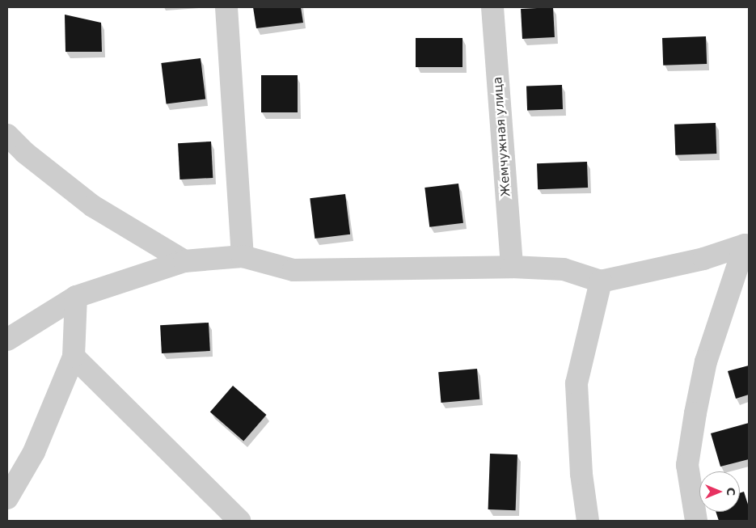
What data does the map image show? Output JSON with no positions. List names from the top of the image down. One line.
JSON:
{"streets":{"street":["Жемчужная улица"]},"north":"right"}
